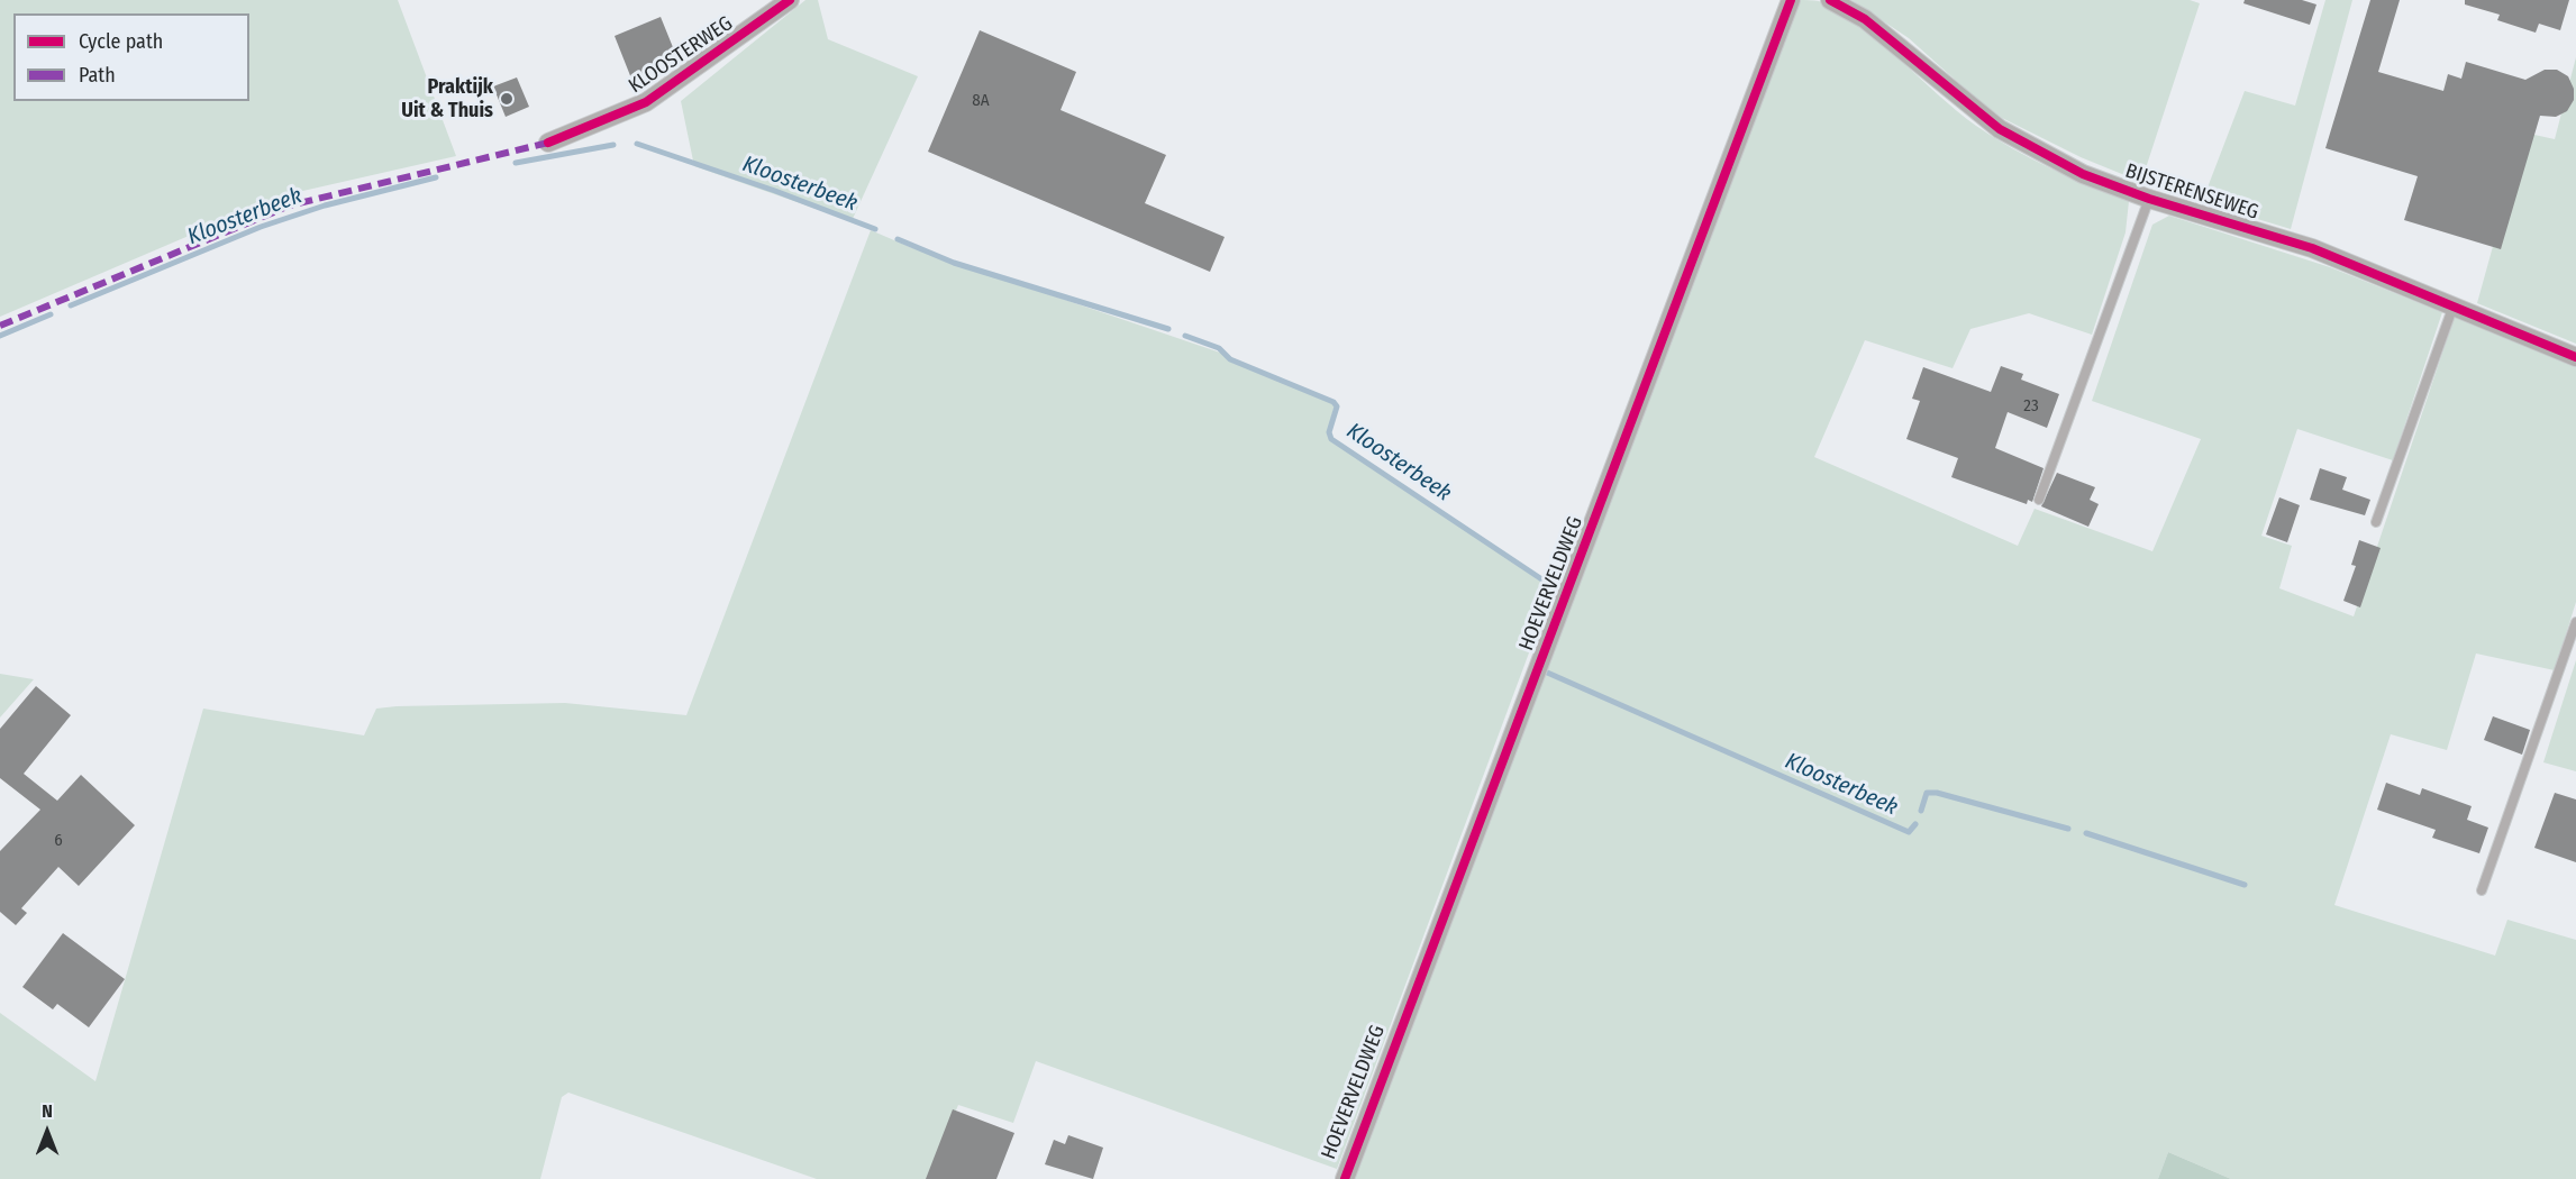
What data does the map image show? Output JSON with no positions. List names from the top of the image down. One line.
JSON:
{"streets":{"street":["KLOOSTERWEG","BIJSTERENSEWEG","HOEVERVELDWEG"]},"water":["Kloosterbeek"],"places":["Praktijk Uit & Thuis"],"house_numbers":["8A","23","6"],"legend":["Cycle path","Path"],"north":"top"}
